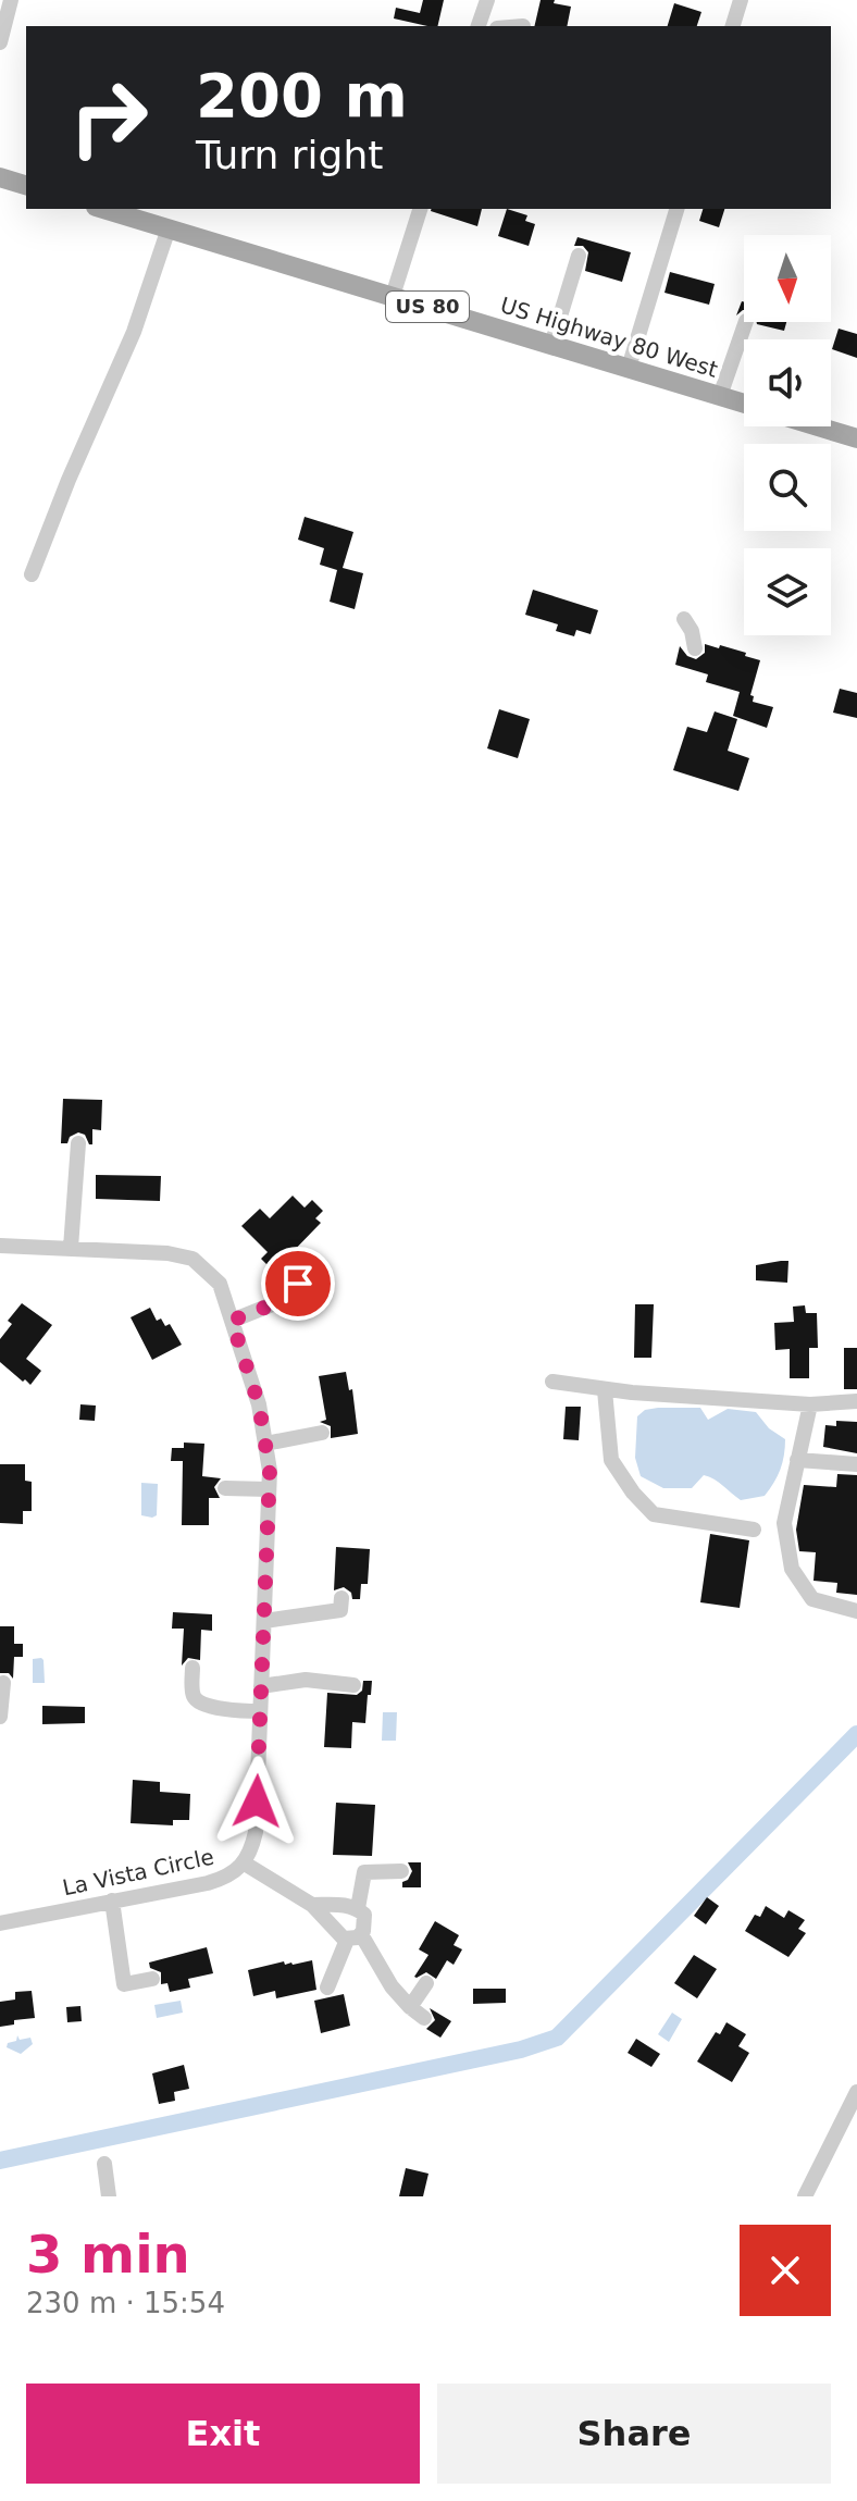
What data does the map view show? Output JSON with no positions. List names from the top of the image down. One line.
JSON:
{"streets":{"main road":["US 80","US Highway 80 West"],"street":["La Vista Circle"]},"north":"bottom","page":{"turn":["200 m","Turn right"],"heading":["3 min","230 m · 15:54"],"buttons":["Exit","Share"]}}
